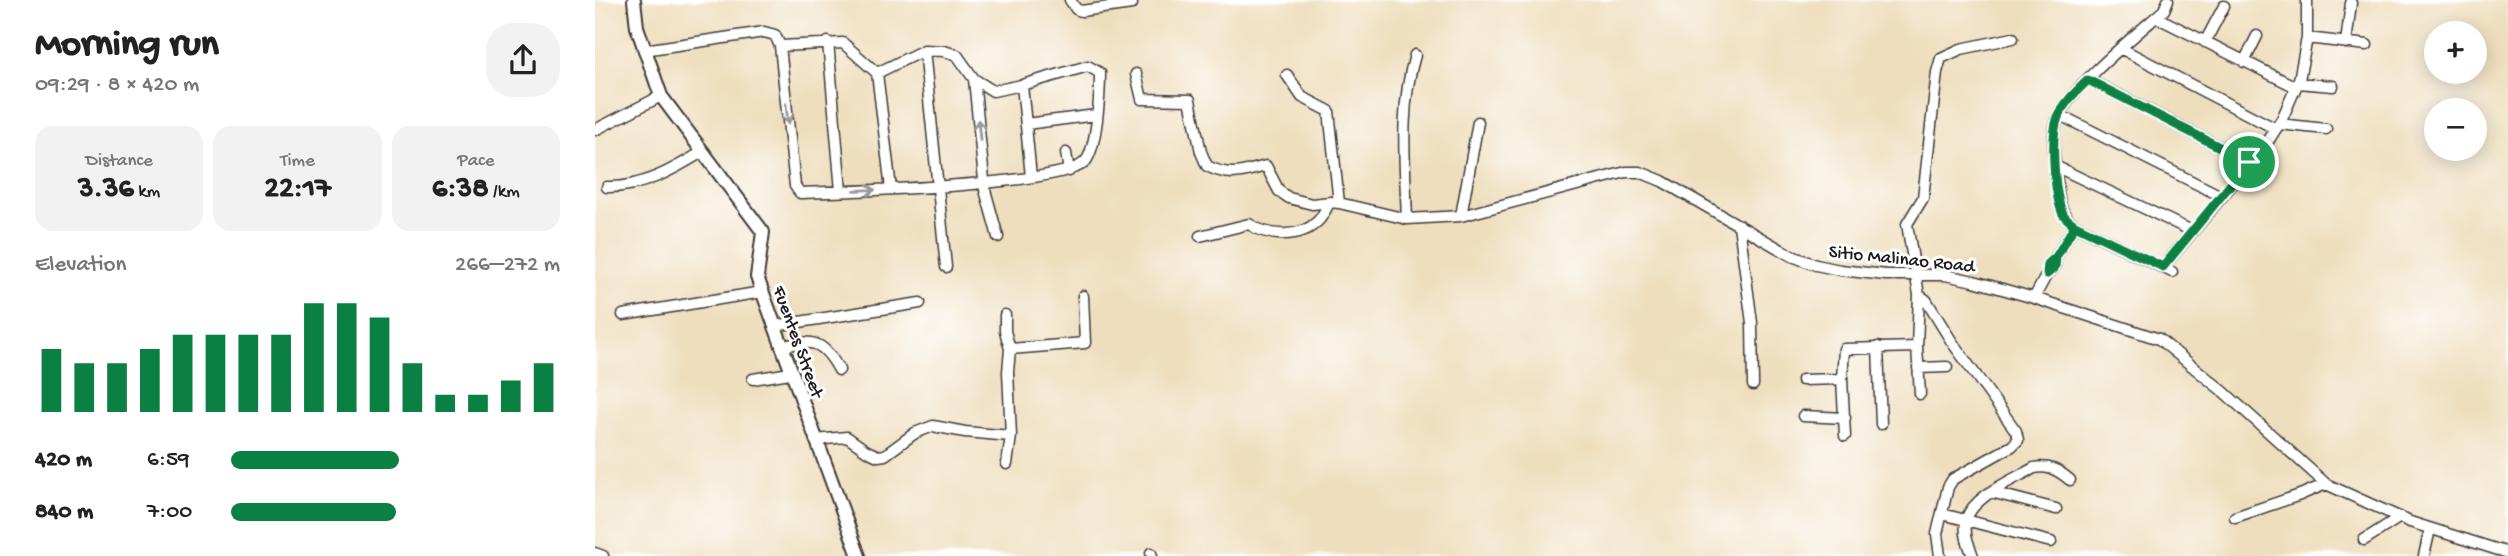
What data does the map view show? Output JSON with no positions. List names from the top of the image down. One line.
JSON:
{"streets":{"street":["Sitio Malinao Road","Fuentes Street"]},"page":{"heading":["Morning run","09:29 · 8 × 420 m"],"map_buttons":["+","−"],"stats":[["Distance","3.36 km"],["Time","22:17"],["Pace","6:38 /km"]],"chart":["Elevation","266–272 m"],"list":[{"name":"420 m","note":"6:59"},{"name":"840 m","note":"7:00"}]}}
